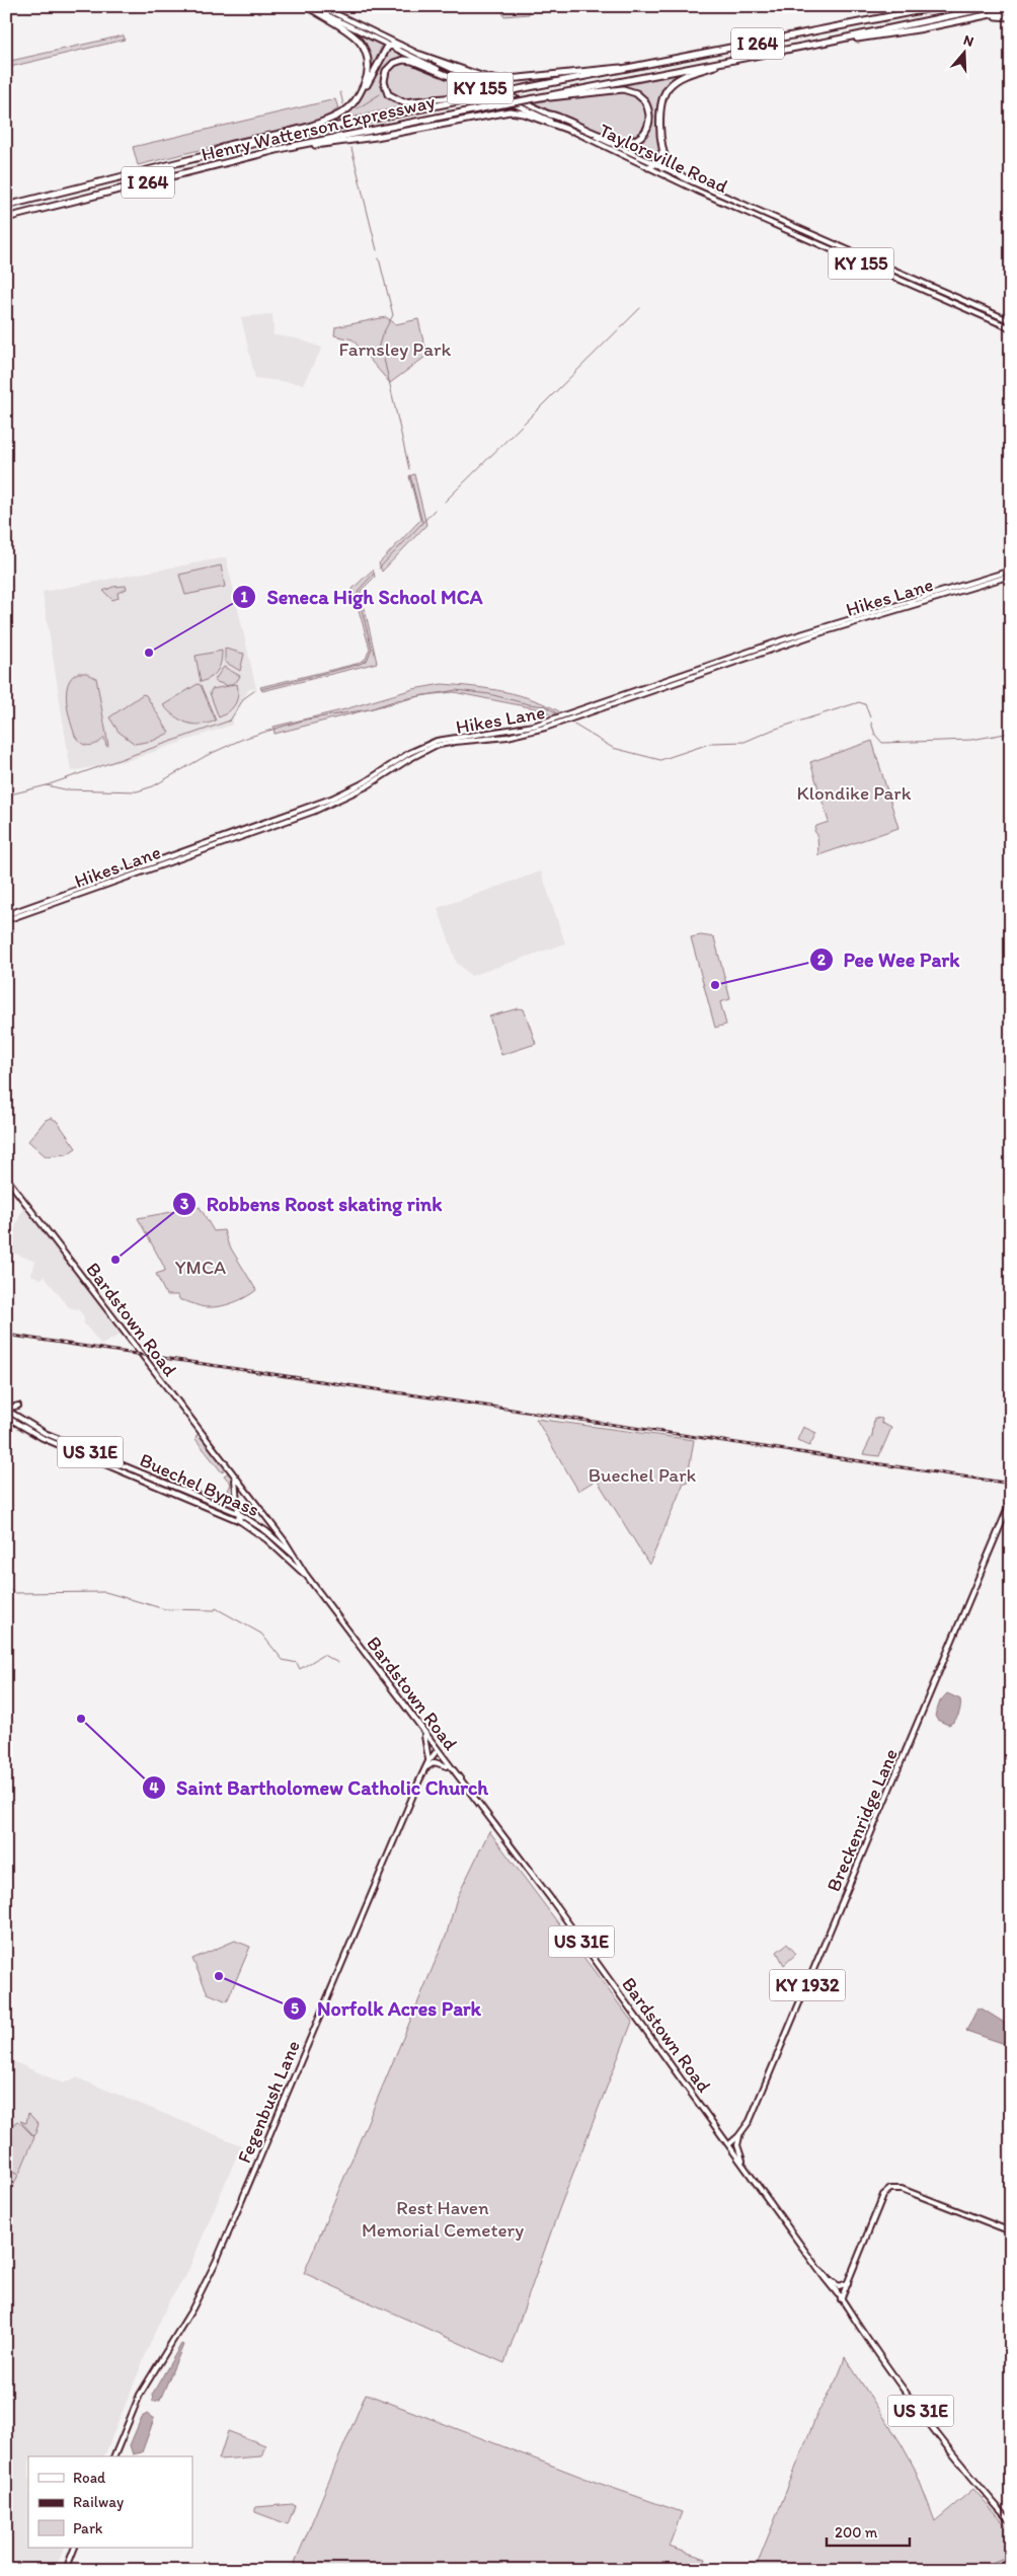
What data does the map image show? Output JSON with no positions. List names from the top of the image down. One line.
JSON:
{"streets":{"highway":["I 264","Henry Watterson Expressway"],"main road":["KY 155","Taylorsville Road","Hikes Lane","Bardstown Road","US 31E","Buechel Bypass","Breckenridge Lane","KY 1932","Fegenbush Lane"]},"crossings":[["Bardstown Road","Buechel Bypass"],["Bardstown Road","Breckenridge Lane"],["Bardstown Road","Fegenbush Lane"]],"parks":["Farnsley Park","Klondike Park","YMCA","Buechel Park","Rest Haven Memorial Cemetery"],"places":["Seneca High School MCA","Pee Wee Park","Robbens Roost skating rink","Saint Bartholomew Catholic Church","Norfolk Acres Park"],"legend":["Road","Railway","Park"],"scale_bar":"200 m","north":"top"}
